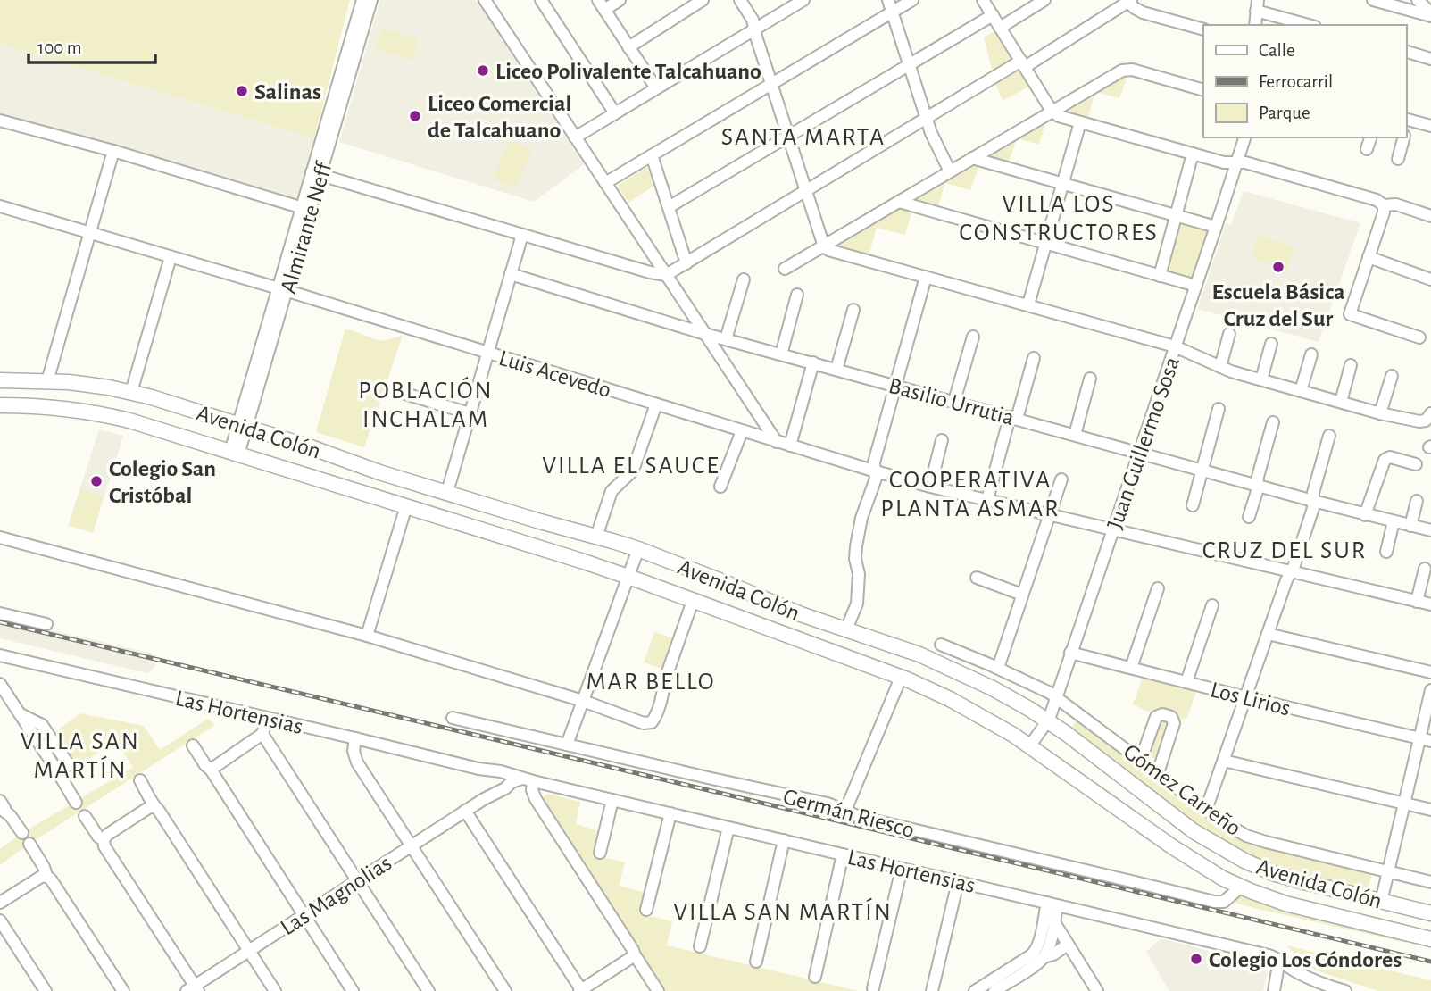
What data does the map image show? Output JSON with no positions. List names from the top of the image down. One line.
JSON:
{"streets":{"main road":["Avenida Colón"],"street":["Almirante Neff","Luis Acevedo","Basilio Urrutia","Juan Guillermo Sosa","Los Lirios","Las Hortensias","Gómez Carreño","Germán Riesco","Las Magnolias"]},"crossings":[["Almirante Neff","Luis Acevedo"],["Almirante Neff","Avenida Colón"],["Luis Acevedo","Juan Guillermo Sosa"],["Basilio Urrutia","Juan Guillermo Sosa"],["Avenida Colón","Juan Guillermo Sosa"],["Avenida Colón","Germán Riesco"],["Juan Guillermo Sosa","Los Lirios"],["Juan Guillermo Sosa","Gómez Carreño"],["Las Hortensias","Las Magnolias"]],"districts":["SANTA MARTA","VILLA LOS CONSTRUCTORES","POBLACIÓN INCHALAM","VILLA EL SAUCE","COOPERATIVA PLANTA ASMAR","CRUZ DEL SUR","MAR BELLO","VILLA SAN MARTÍN","VILLA SAN MARTÍN"],"places":["Liceo Polivalente Talcahuano","Salinas","Liceo Comercial de Talcahuano","Escuela Básica Cruz del Sur","Colegio San Cristóbal","Colegio Los Cóndores"],"legend":["Calle","Ferrocarril","Parque"],"scale_bar":"100 m"}
